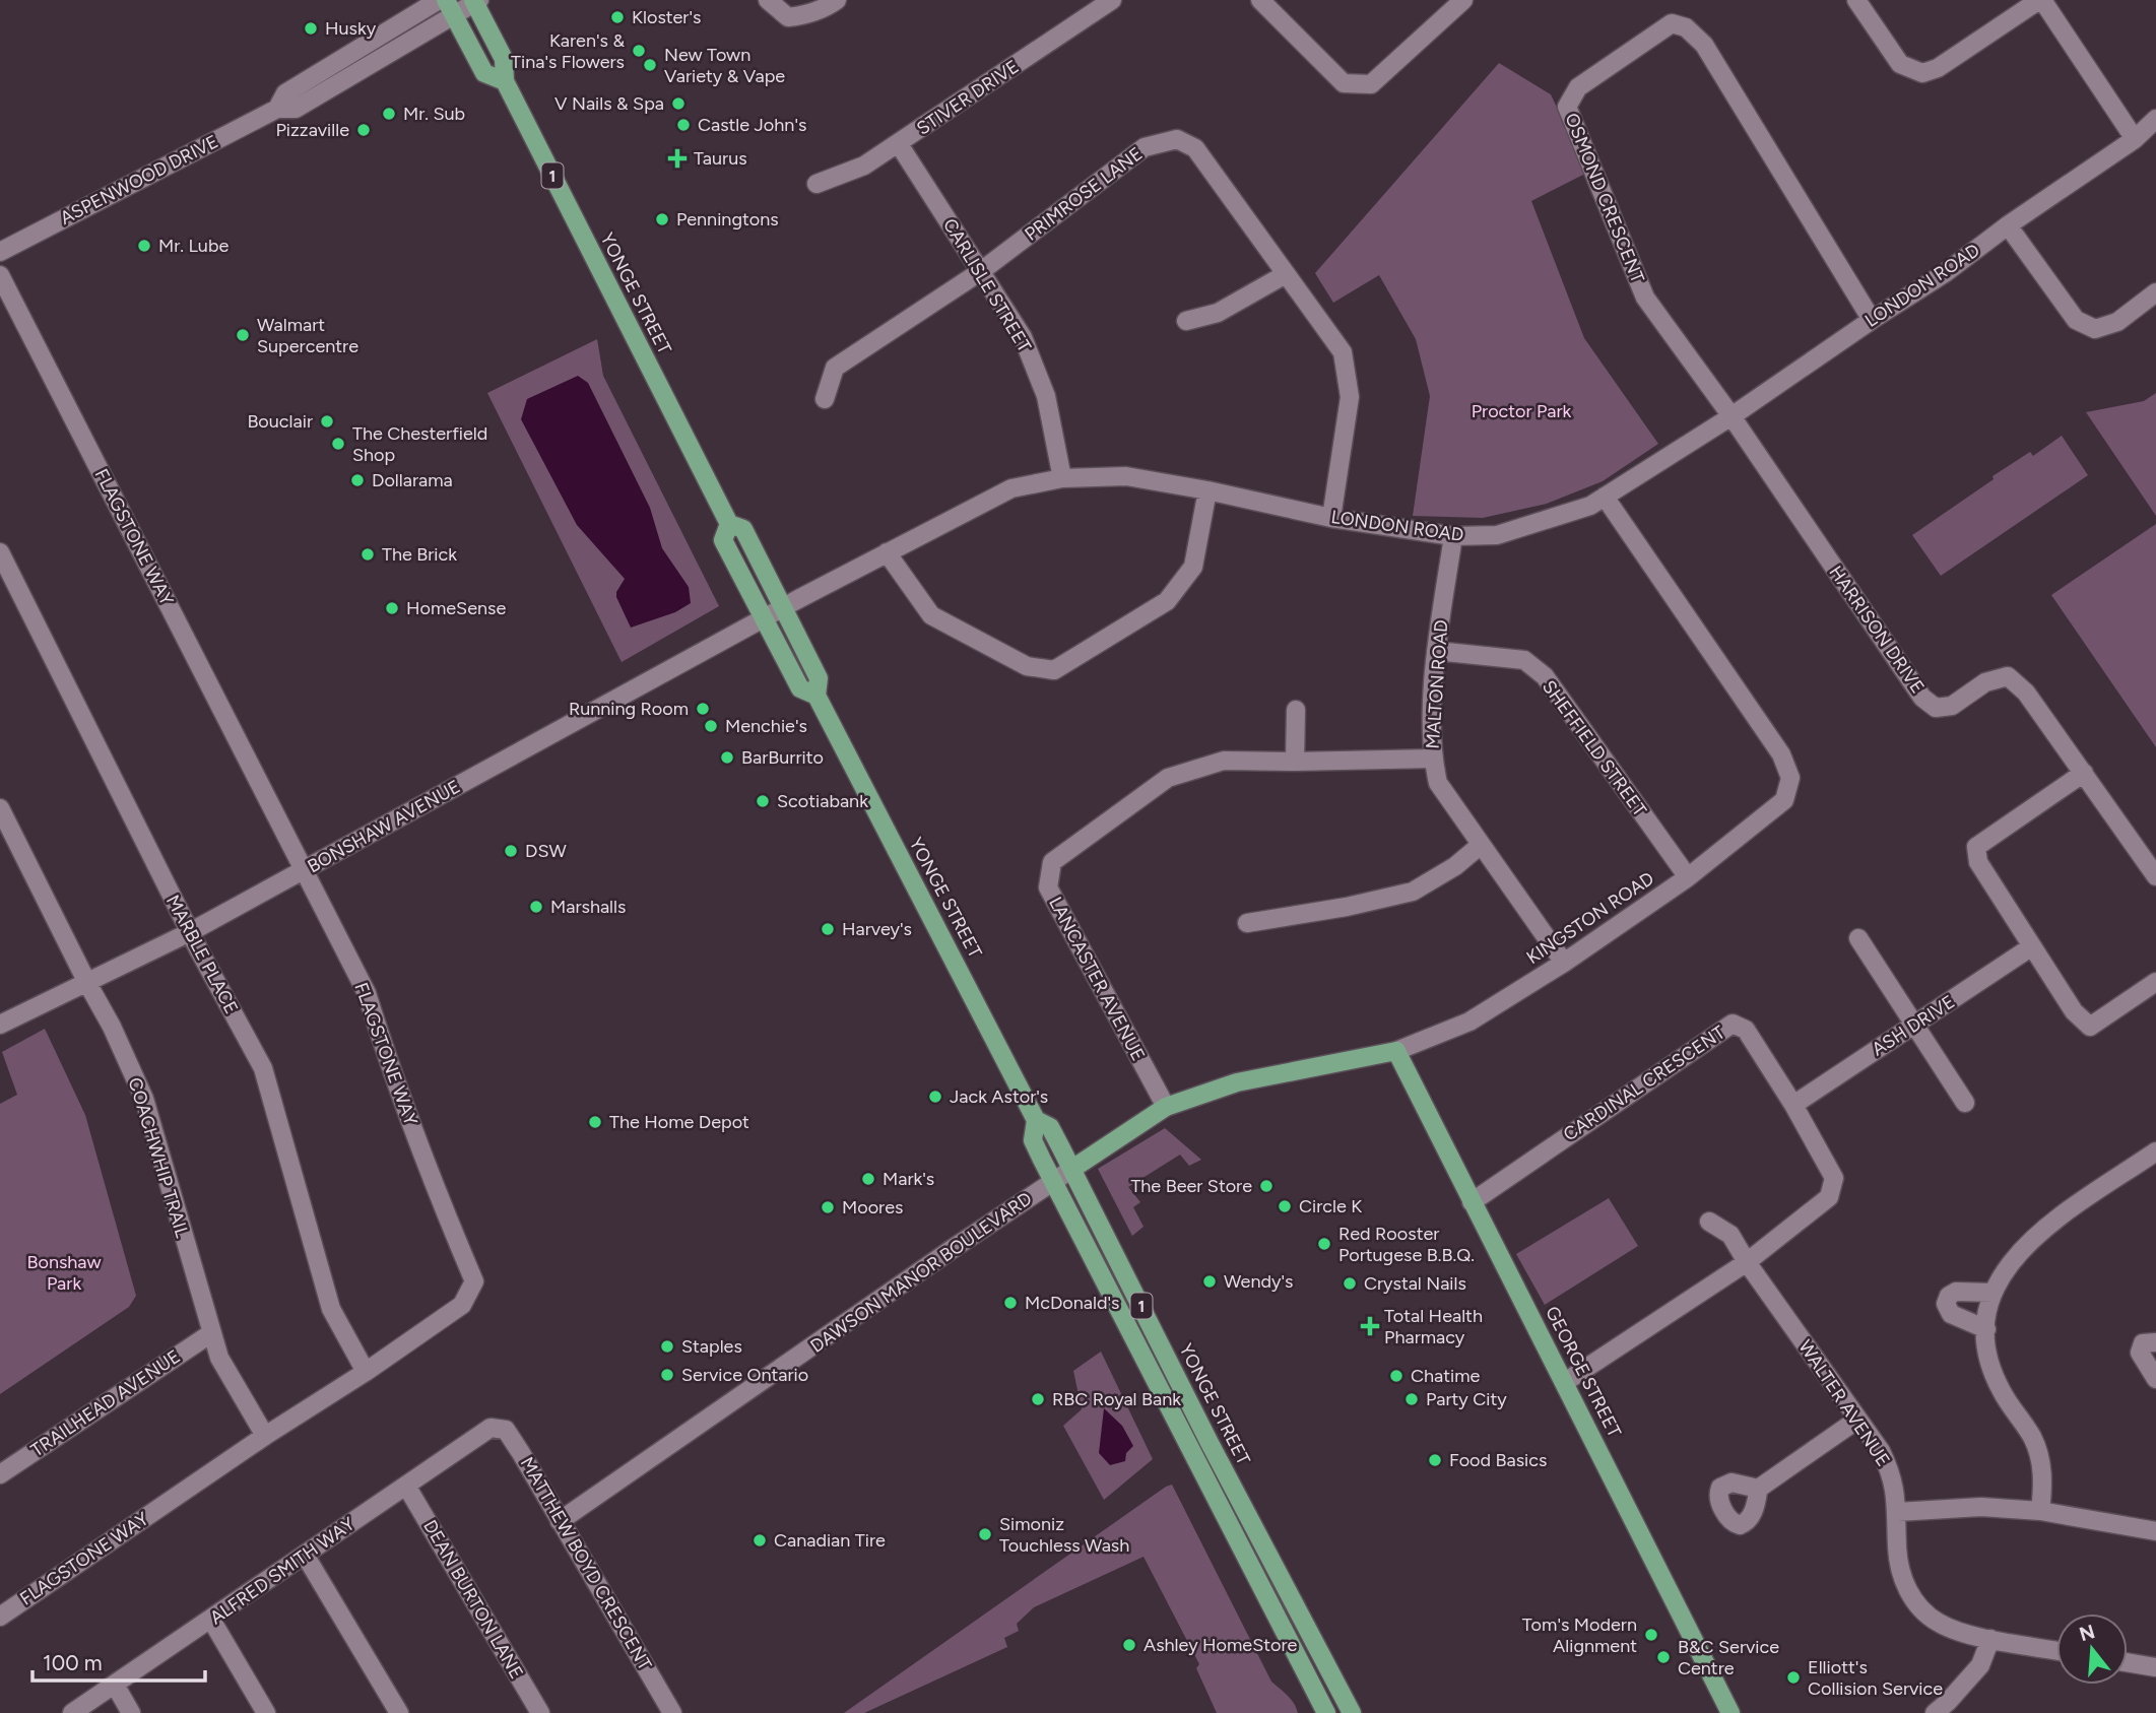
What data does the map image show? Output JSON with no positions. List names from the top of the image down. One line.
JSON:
{"streets":{"main road":["1","YONGE STREET","KINGSTON ROAD","GEORGE STREET"],"street":["STIVER DRIVE","ASPENWOOD DRIVE","PRIMROSE LANE","OSMOND CRESCENT","CARLISLE STREET","LONDON ROAD","FLAGSTONE WAY","HARRISON DRIVE","MALTON ROAD","SHEFFIELD STREET","BONSHAW AVENUE","MARBLE PLACE","LANCASTER AVENUE","ASH DRIVE","CARDINAL CRESCENT","COACHWHIP TRAIL","DAWSON MANOR BOULEVARD","TRAILHEAD AVENUE","WALTER AVENUE","MATTHEW BOYD CRESCENT","ALFRED SMITH WAY","DEAN BURTON LANE"]},"crossings":[["STIVER DRIVE","CARLISLE STREET"],["ASPENWOOD DRIVE","YONGE STREET"],["PRIMROSE LANE","CARLISLE STREET"],["PRIMROSE LANE","LONDON ROAD"],["OSMOND CRESCENT","LONDON ROAD"],["OSMOND CRESCENT","HARRISON DRIVE"],["CARLISLE STREET","LONDON ROAD"],["LONDON ROAD","YONGE STREET"],["LONDON ROAD","HARRISON DRIVE"],["LONDON ROAD","MALTON ROAD"],["LONDON ROAD","BONSHAW AVENUE"],["LONDON ROAD","KINGSTON ROAD"],["YONGE STREET","BONSHAW AVENUE"],["YONGE STREET","KINGSTON ROAD"],["YONGE STREET","DAWSON MANOR BOULEVARD"],["FLAGSTONE WAY","BONSHAW AVENUE"],["FLAGSTONE WAY","MARBLE PLACE"],["FLAGSTONE WAY","COACHWHIP TRAIL"],["MALTON ROAD","SHEFFIELD STREET"],["MALTON ROAD","KINGSTON ROAD"],["MALTON ROAD","LANCASTER AVENUE"],["SHEFFIELD STREET","KINGSTON ROAD"],["BONSHAW AVENUE","MARBLE PLACE"],["BONSHAW AVENUE","COACHWHIP TRAIL"],["KINGSTON ROAD","LANCASTER AVENUE"],["KINGSTON ROAD","DAWSON MANOR BOULEVARD"],["KINGSTON ROAD","GEORGE STREET"],["ASH DRIVE","CARDINAL CRESCENT"],["CARDINAL CRESCENT","GEORGE STREET"],["CARDINAL CRESCENT","WALTER AVENUE"],["COACHWHIP TRAIL","TRAILHEAD AVENUE"],["DAWSON MANOR BOULEVARD","MATTHEW BOYD CRESCENT"],["MATTHEW BOYD CRESCENT","ALFRED SMITH WAY"],["ALFRED SMITH WAY","DEAN BURTON LANE"]],"parks":["Proctor Park","Bonshaw Park"],"places":{"other":["Kloster's","Husky","Karen's & Tina's Flowers","New Town Variety & Vape","V Nails & Spa","Mr. Sub","Castle John's","Pizzaville","Penningtons","Mr. Lube","Walmart Supercentre","Bouclair","The Chesterfield Shop","Dollarama","The Brick","HomeSense","Running Room","Menchie's","BarBurrito","Scotiabank","DSW","Marshalls","Harvey's","Jack Astor's","The Home Depot","Mark's","The Beer Store","Circle K","Moores","Red Rooster Portugese B.B.Q.","Wendy's","Crystal Nails","McDonald's","Staples","Service Ontario","Chatime","RBC Royal Bank","Party City","Food Basics","Simoniz Touchless Wash","Canadian Tire","Tom's Modern Alignment","Ashley HomeStore","B&C Service Centre","Elliott's Collision Service"],"health":["Taurus","Total Health Pharmacy"]},"scale_bar":"100 m","north":"top"}
